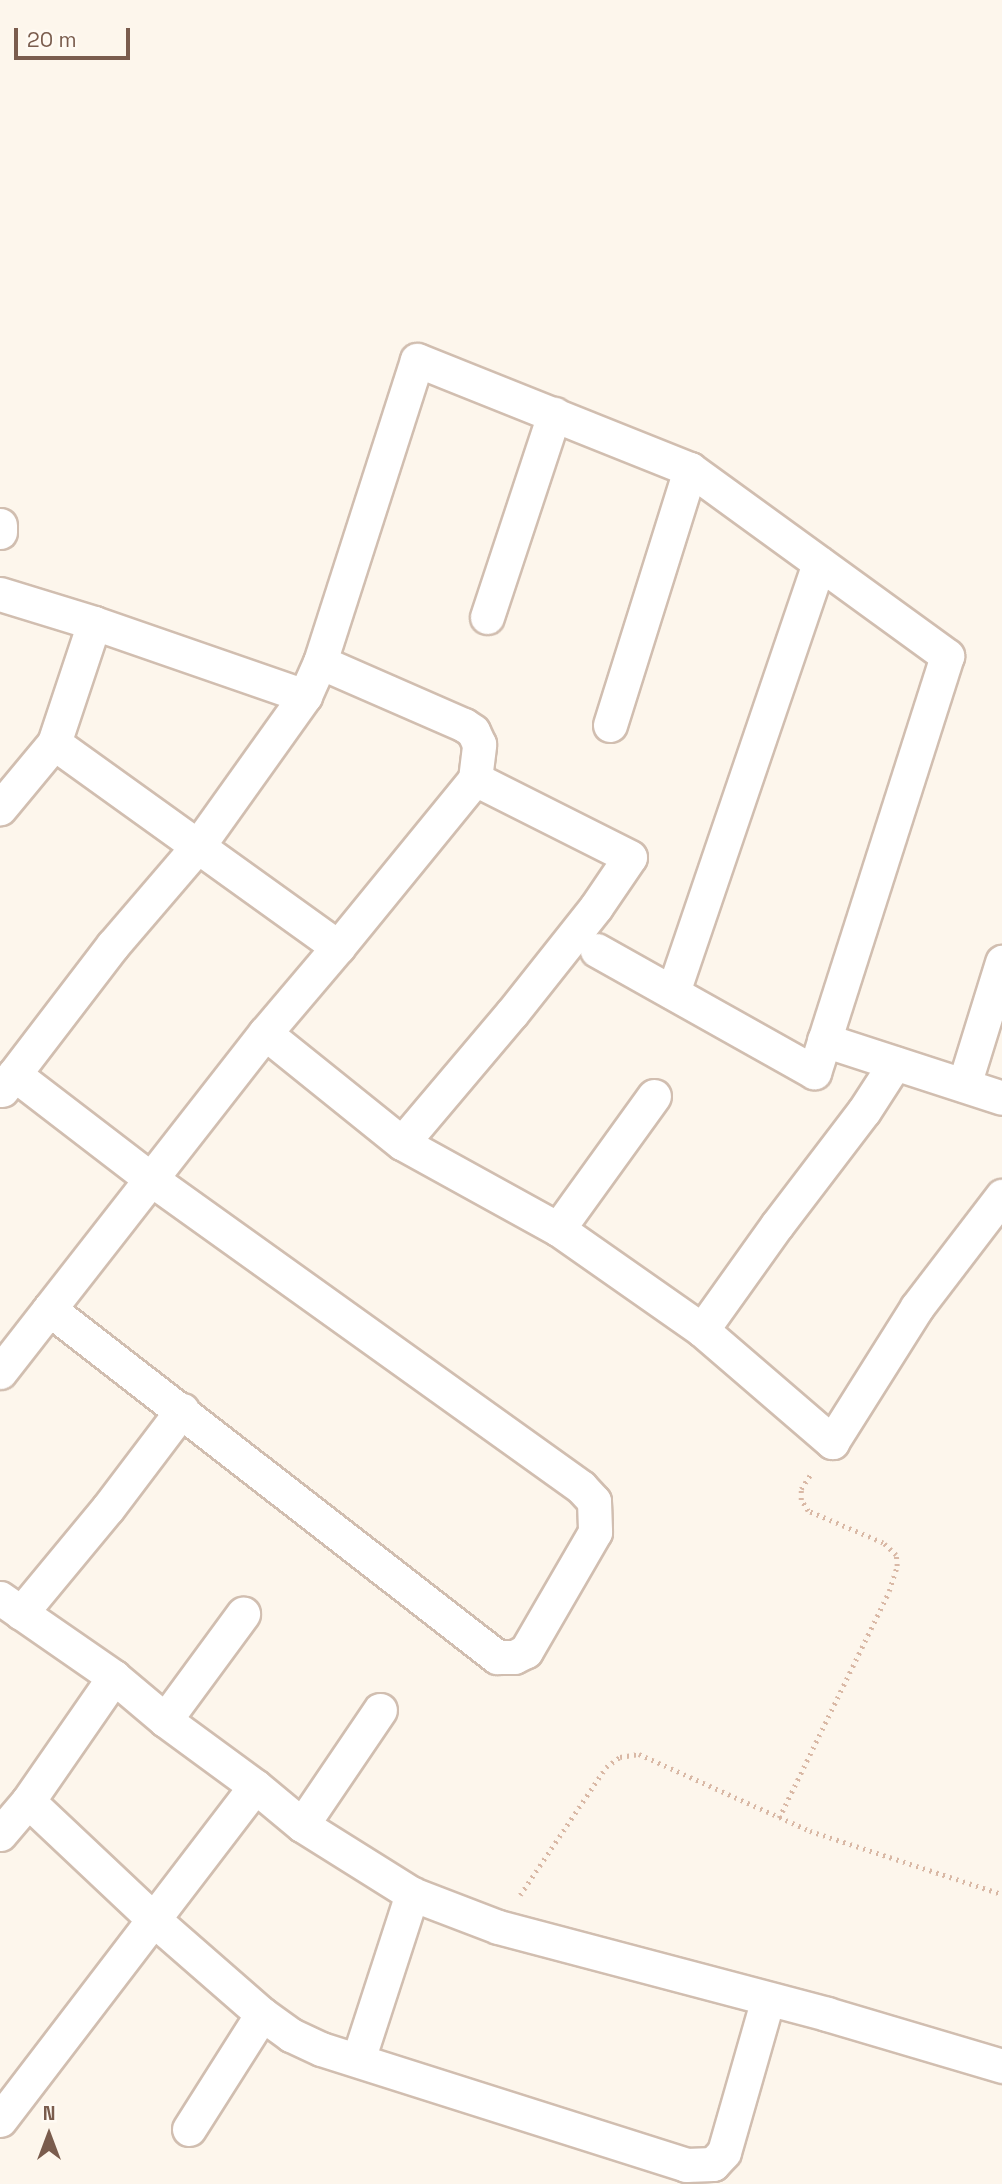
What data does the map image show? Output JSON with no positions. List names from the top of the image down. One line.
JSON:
{"scale_bar":"20 m","north":"top"}
